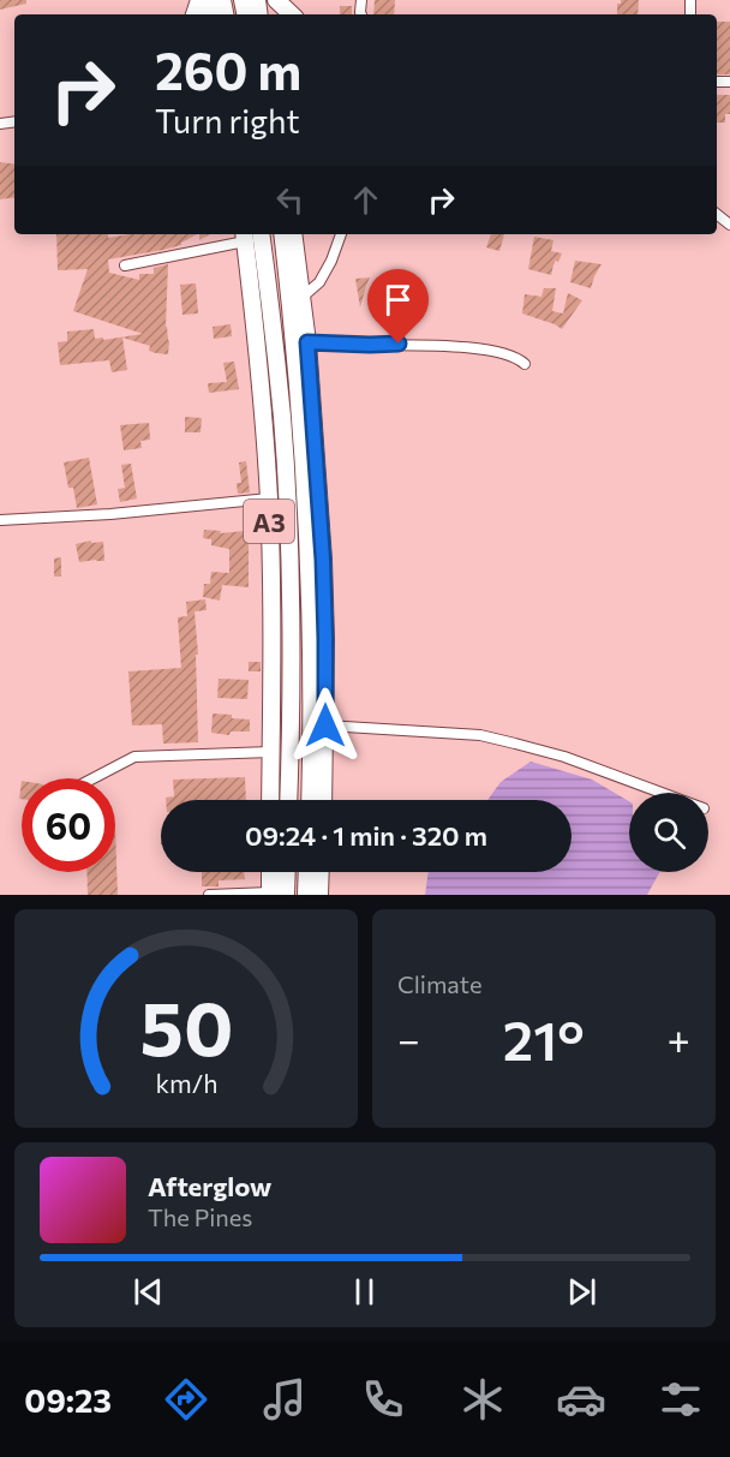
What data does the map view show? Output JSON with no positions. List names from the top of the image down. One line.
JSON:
{"streets":{"main road":["A3"]},"page":{"turn":["260 m","Turn right"],"limit":"60","trip":"09:24 · 1 min · 320 m","tile":"Climate","heat":["−","21°","+"],"song":["Afterglow","The Pines"],"tabs":"09:23","gauge":["50","km/h"]}}
